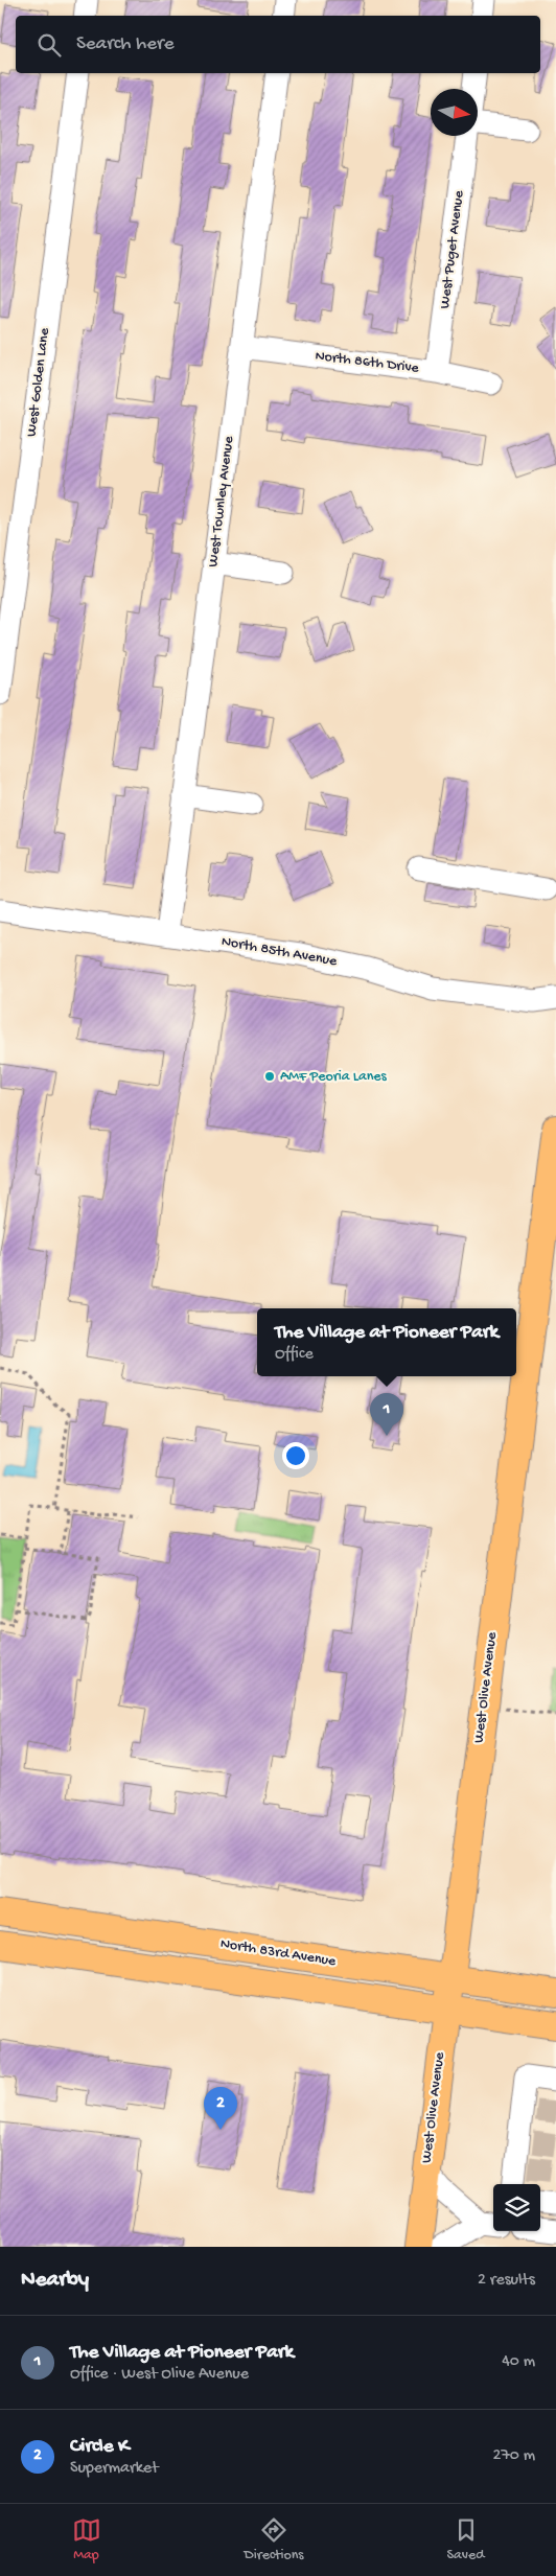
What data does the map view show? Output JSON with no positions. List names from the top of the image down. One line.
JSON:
{"streets":{"main road":["West Olive Avenue","North 83rd Avenue"],"street":["West Puget Avenue","North 86th Drive","West Golden Lane","West Townley Avenue","North 85th Avenue"]},"crossings":[["West Puget Avenue","North 86th Drive"],["North 86th Drive","West Townley Avenue"],["West Townley Avenue","North 85th Avenue"],["West Olive Avenue","North 83rd Avenue"]],"places":["AMF Peoria Lanes"],"north":"right","page":{"search":"Search here","popup":["The Village at Pioneer Park","Office"],"pins":["1","2"],"heading":["Nearby","2 results"],"list":[{"mark":"1","name":"The Village at Pioneer Park","note":"Office · West Olive Avenue","value":"40 m"},{"mark":"2","name":"Circle K","note":"Supermarket","value":"270 m"}],"nav":["Map","Directions","Saved"]}}
